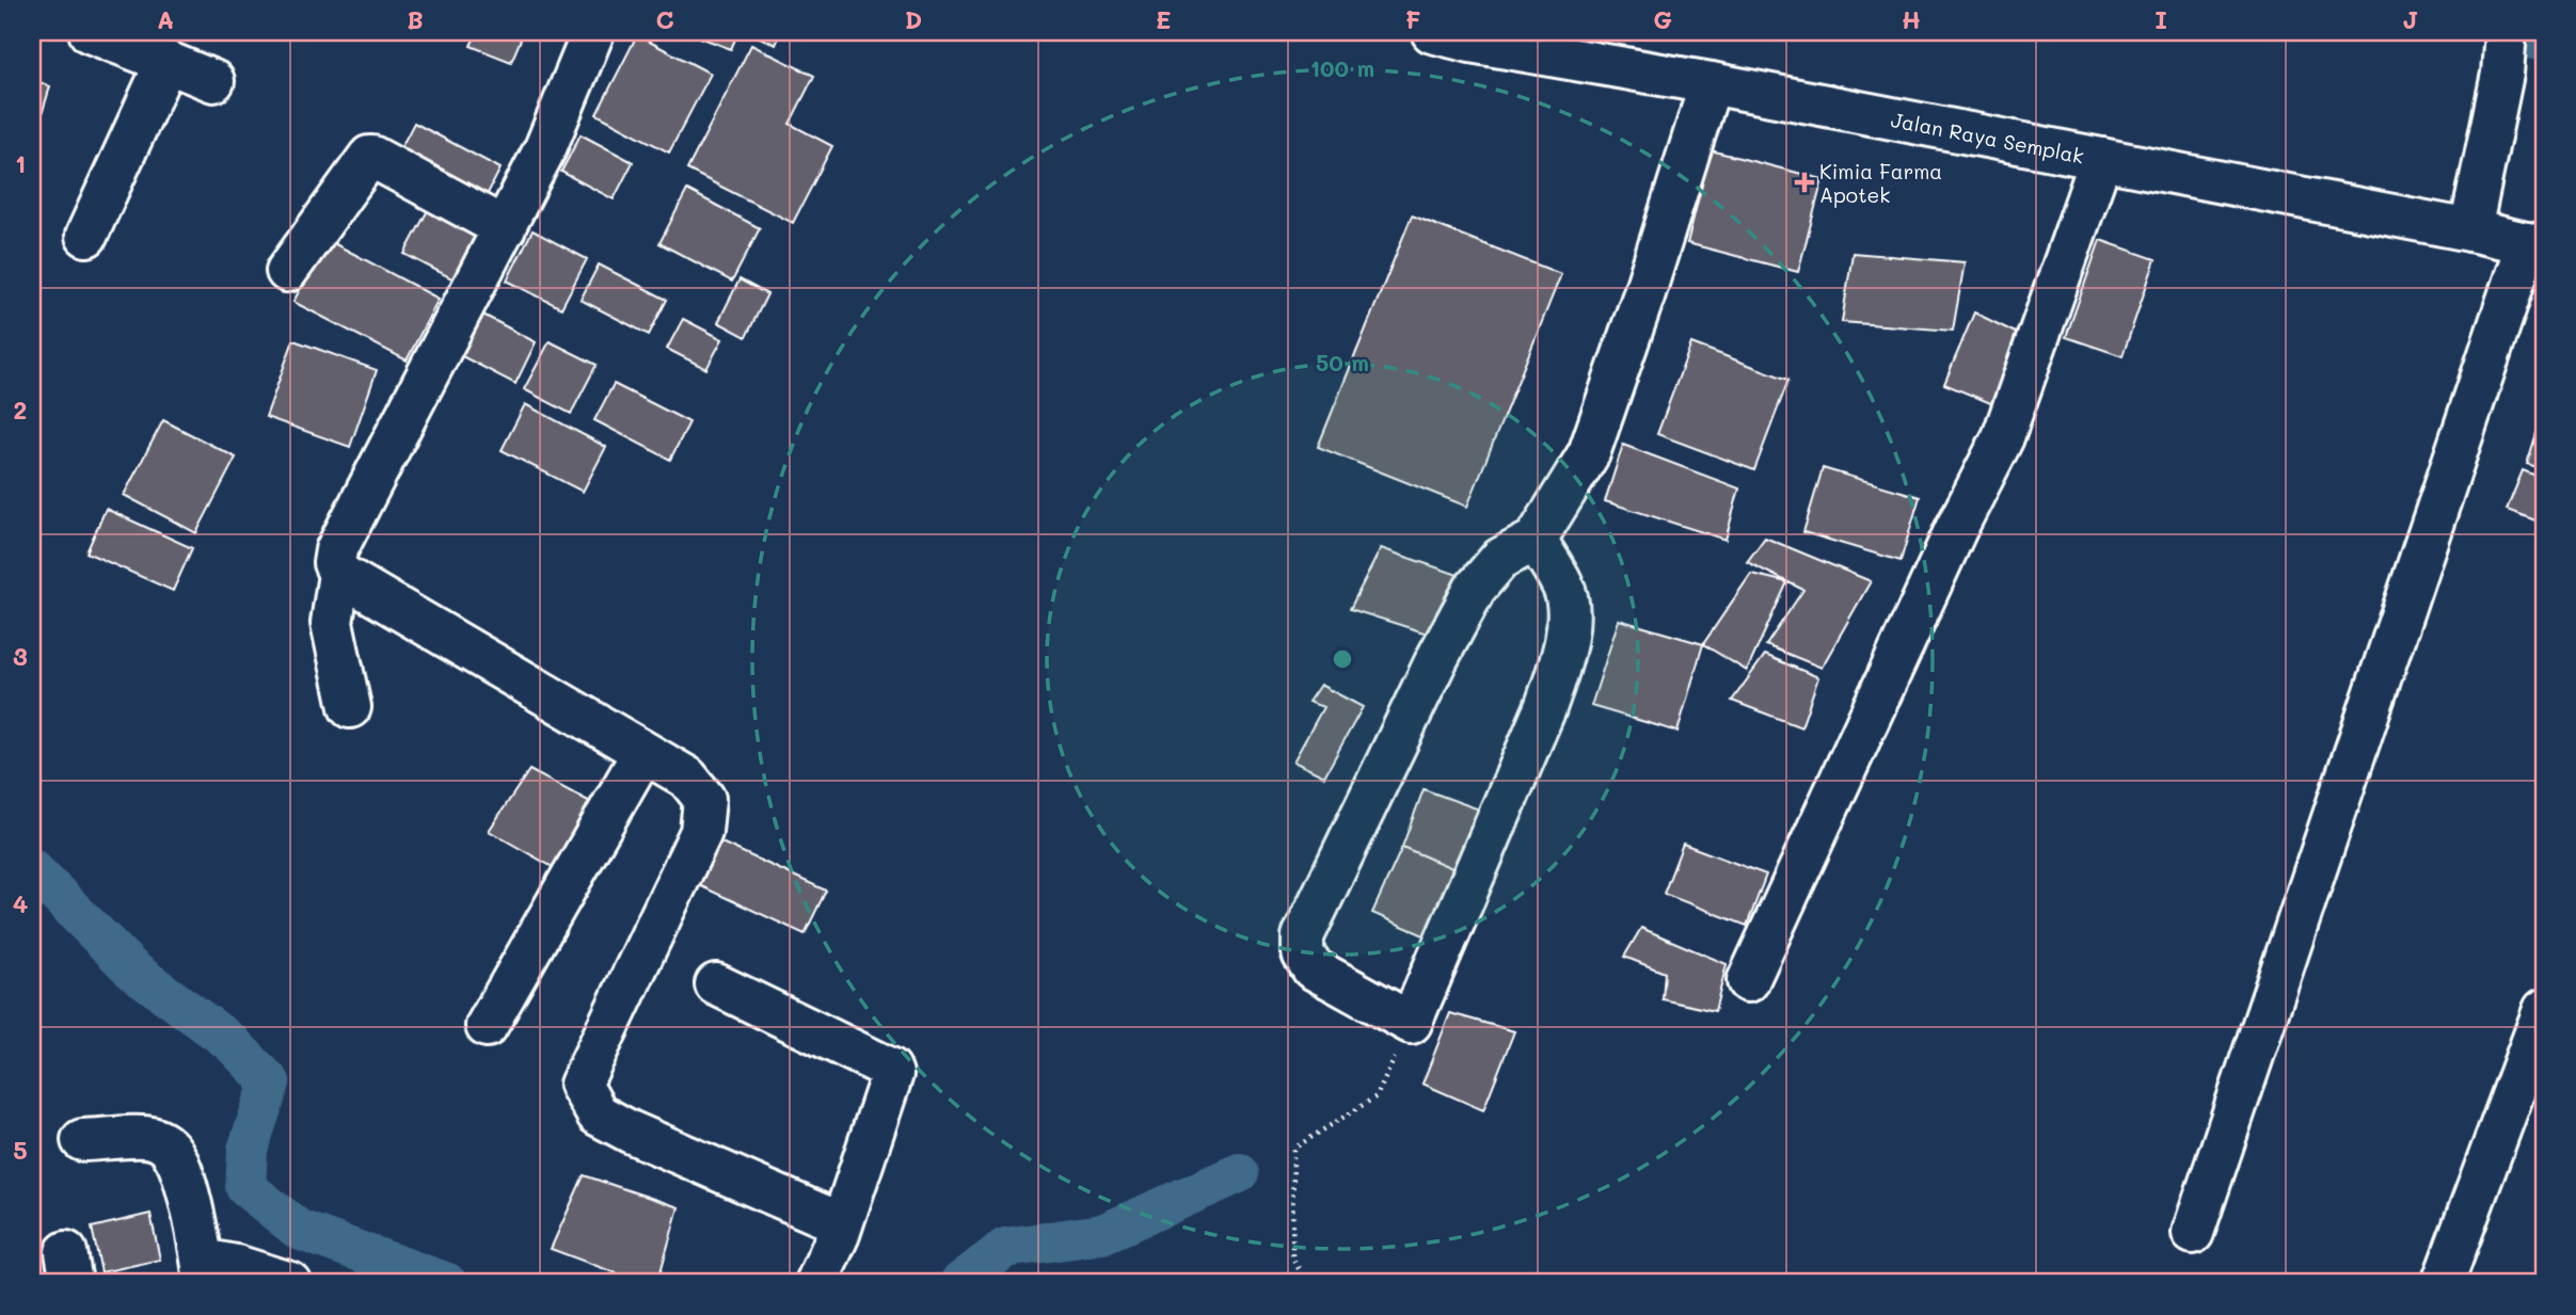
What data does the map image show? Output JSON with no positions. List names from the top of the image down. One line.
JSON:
{"streets":{"street":["Jalan Raya Semplak"]},"places":{"health":["Kimia Farma Apotek"]},"grid":{"columns":["A","B","C","D","E","F","G","H","I","J"],"rows":["1","2","3","4","5"]},"rings":["100 m","50 m"]}
